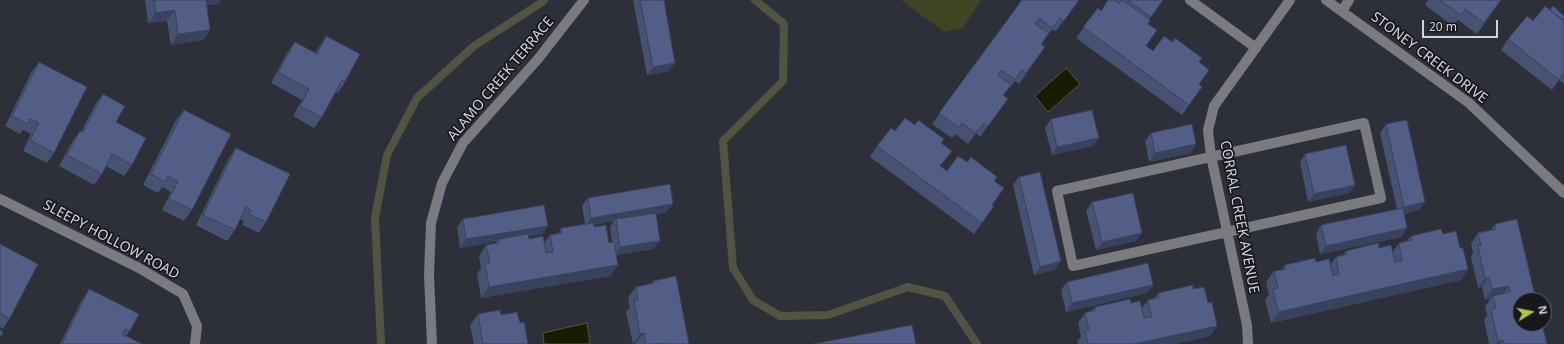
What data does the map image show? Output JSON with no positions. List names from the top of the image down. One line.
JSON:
{"streets":{"street":["STONEY CREEK DRIVE","ALAMO CREEK TERRACE","CORRAL CREEK AVENUE","SLEEPY HOLLOW ROAD"]},"scale_bar":"20 m","north":"right"}
